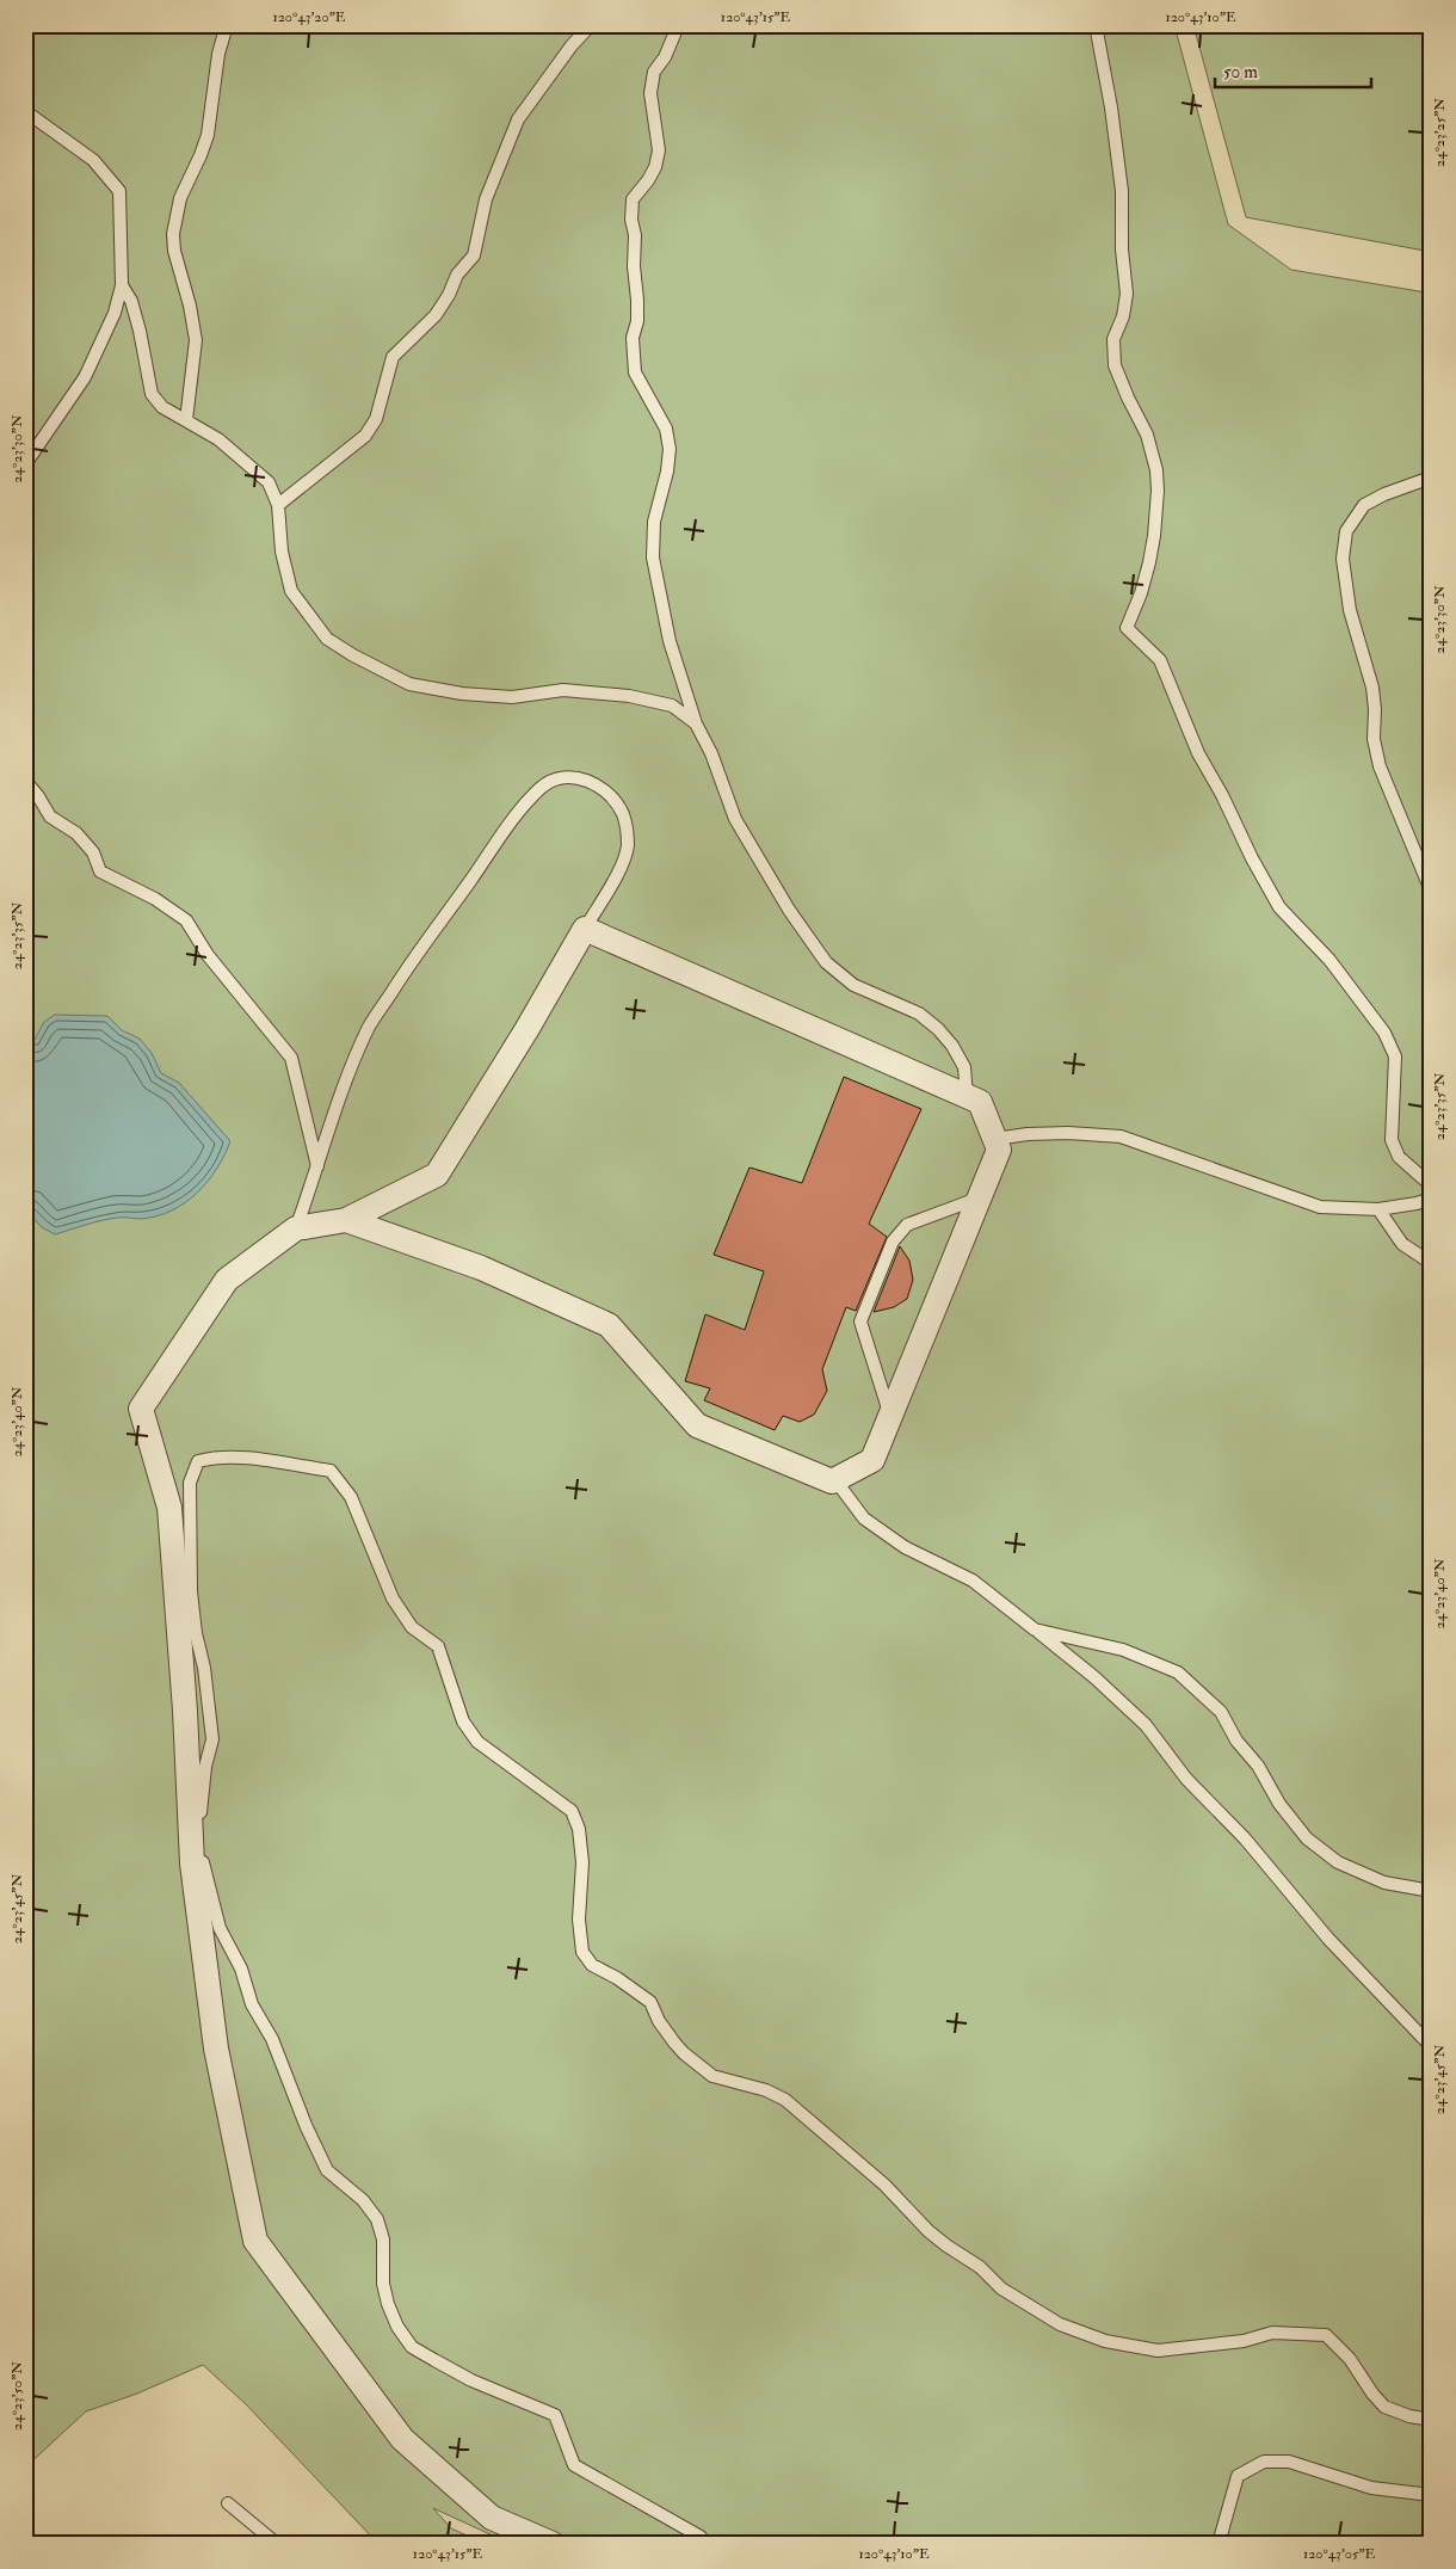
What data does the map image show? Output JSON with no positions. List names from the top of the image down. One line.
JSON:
{"scale_bar":"50 m","coordinates":["120°43'20\"E","120°43'15\"E","120°43'10\"E","24°23'25\"N","24°23'30\"N","24°23'35\"N","24°23'40\"N","24°23'45\"N","24°23'50\"N","120°43'05\"E"]}
